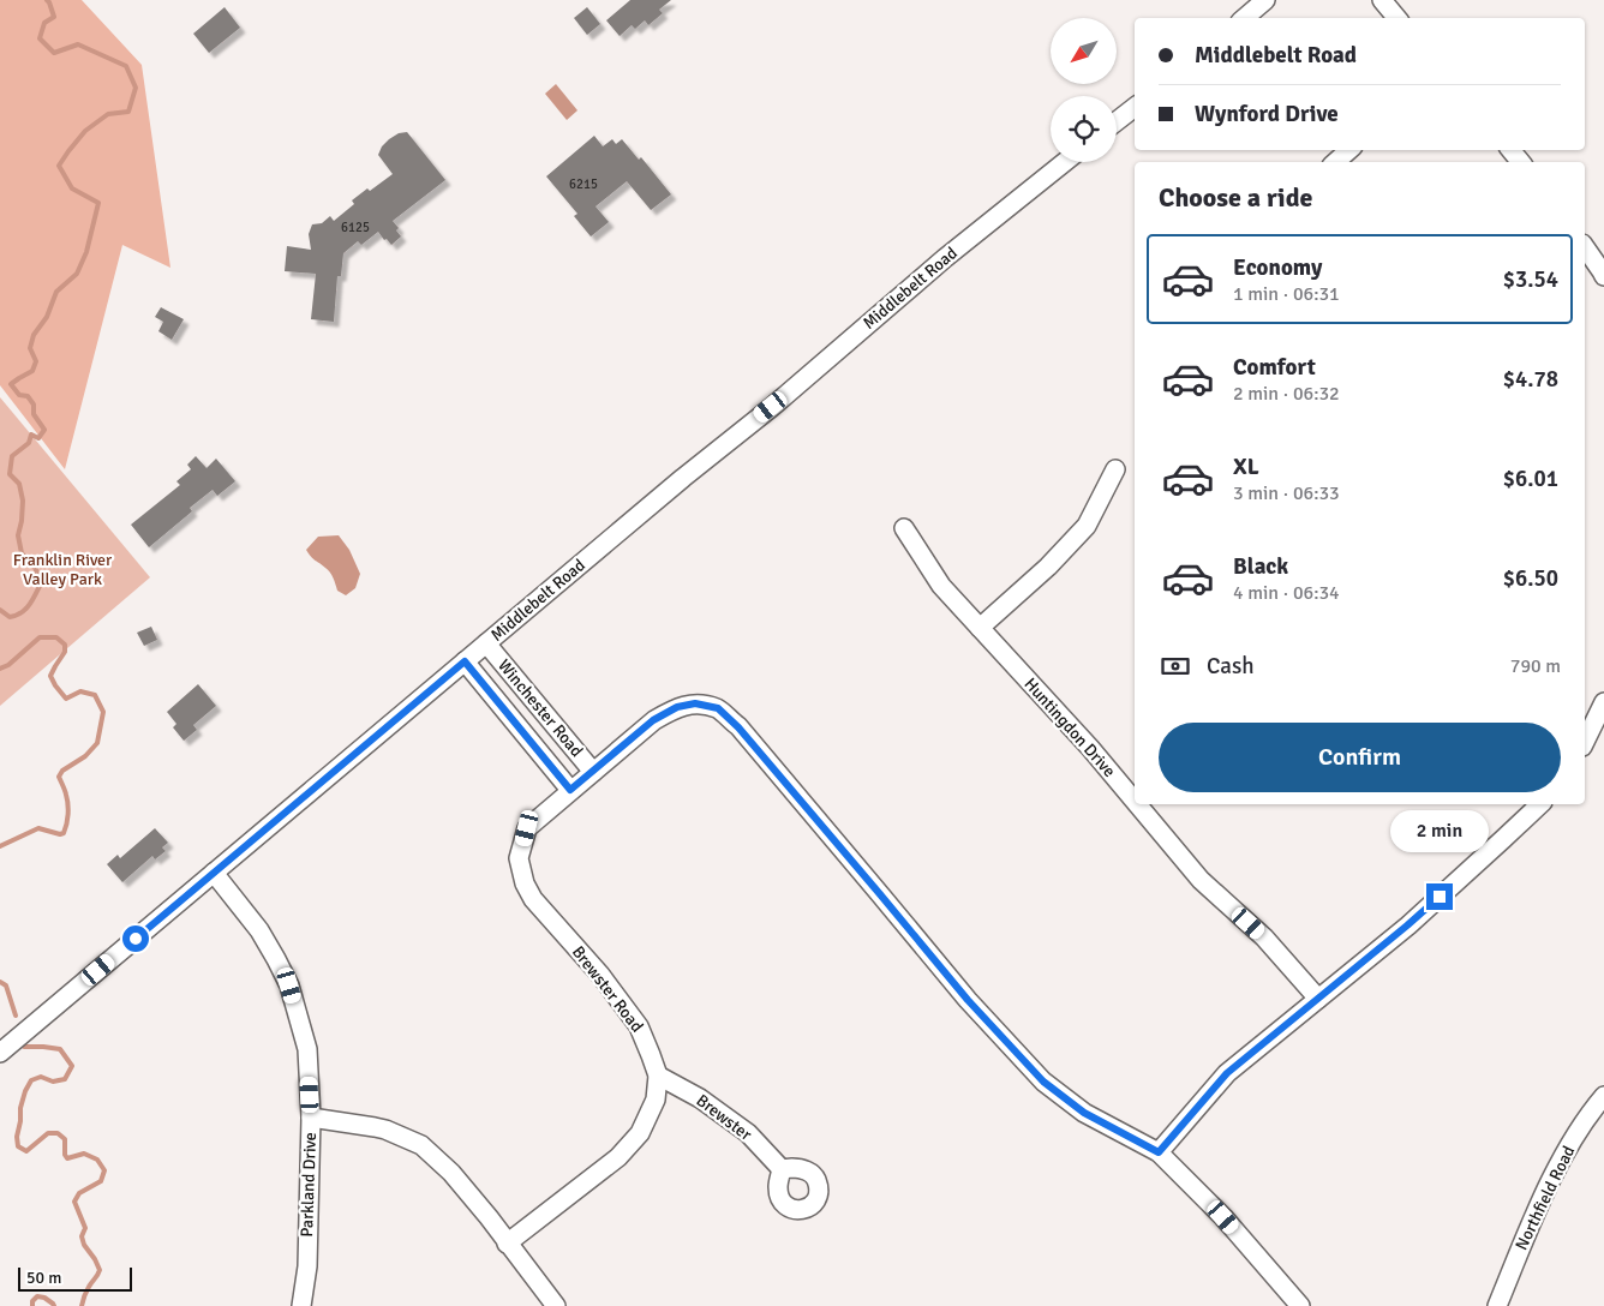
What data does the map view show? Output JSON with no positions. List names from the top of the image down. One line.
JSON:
{"streets":{"street":["Middlebelt Road","Winchester Road","Huntingdon Drive","Brewster Road","Brewster","Parkland Drive","Northfield Road"]},"crossings":[["Middlebelt Road","Winchester Road"],["Middlebelt Road","Parkland Drive"],["Winchester Road","Brewster Road"],["Brewster Road","Brewster"]],"parks":["Franklin River Valley Park"],"house_numbers":["6215","6125"],"scale_bar":"50 m","north":"bottom left","page":{"banner":["Middlebelt Road","Wynford Drive"],"heading":"Choose a ride","list":[{"name":"Economy","note":"1 min · 06:31","value":"$3.54"},{"name":"Comfort","note":"2 min · 06:32","value":"$4.78"},{"name":"XL","note":"3 min · 06:33","value":"$6.01"},{"name":"Black","note":"4 min · 06:34","value":"$6.50"}],"pay":["Cash","790 m"],"buttons":"Confirm","bubble":"2 min","scale":"50 m"}}
